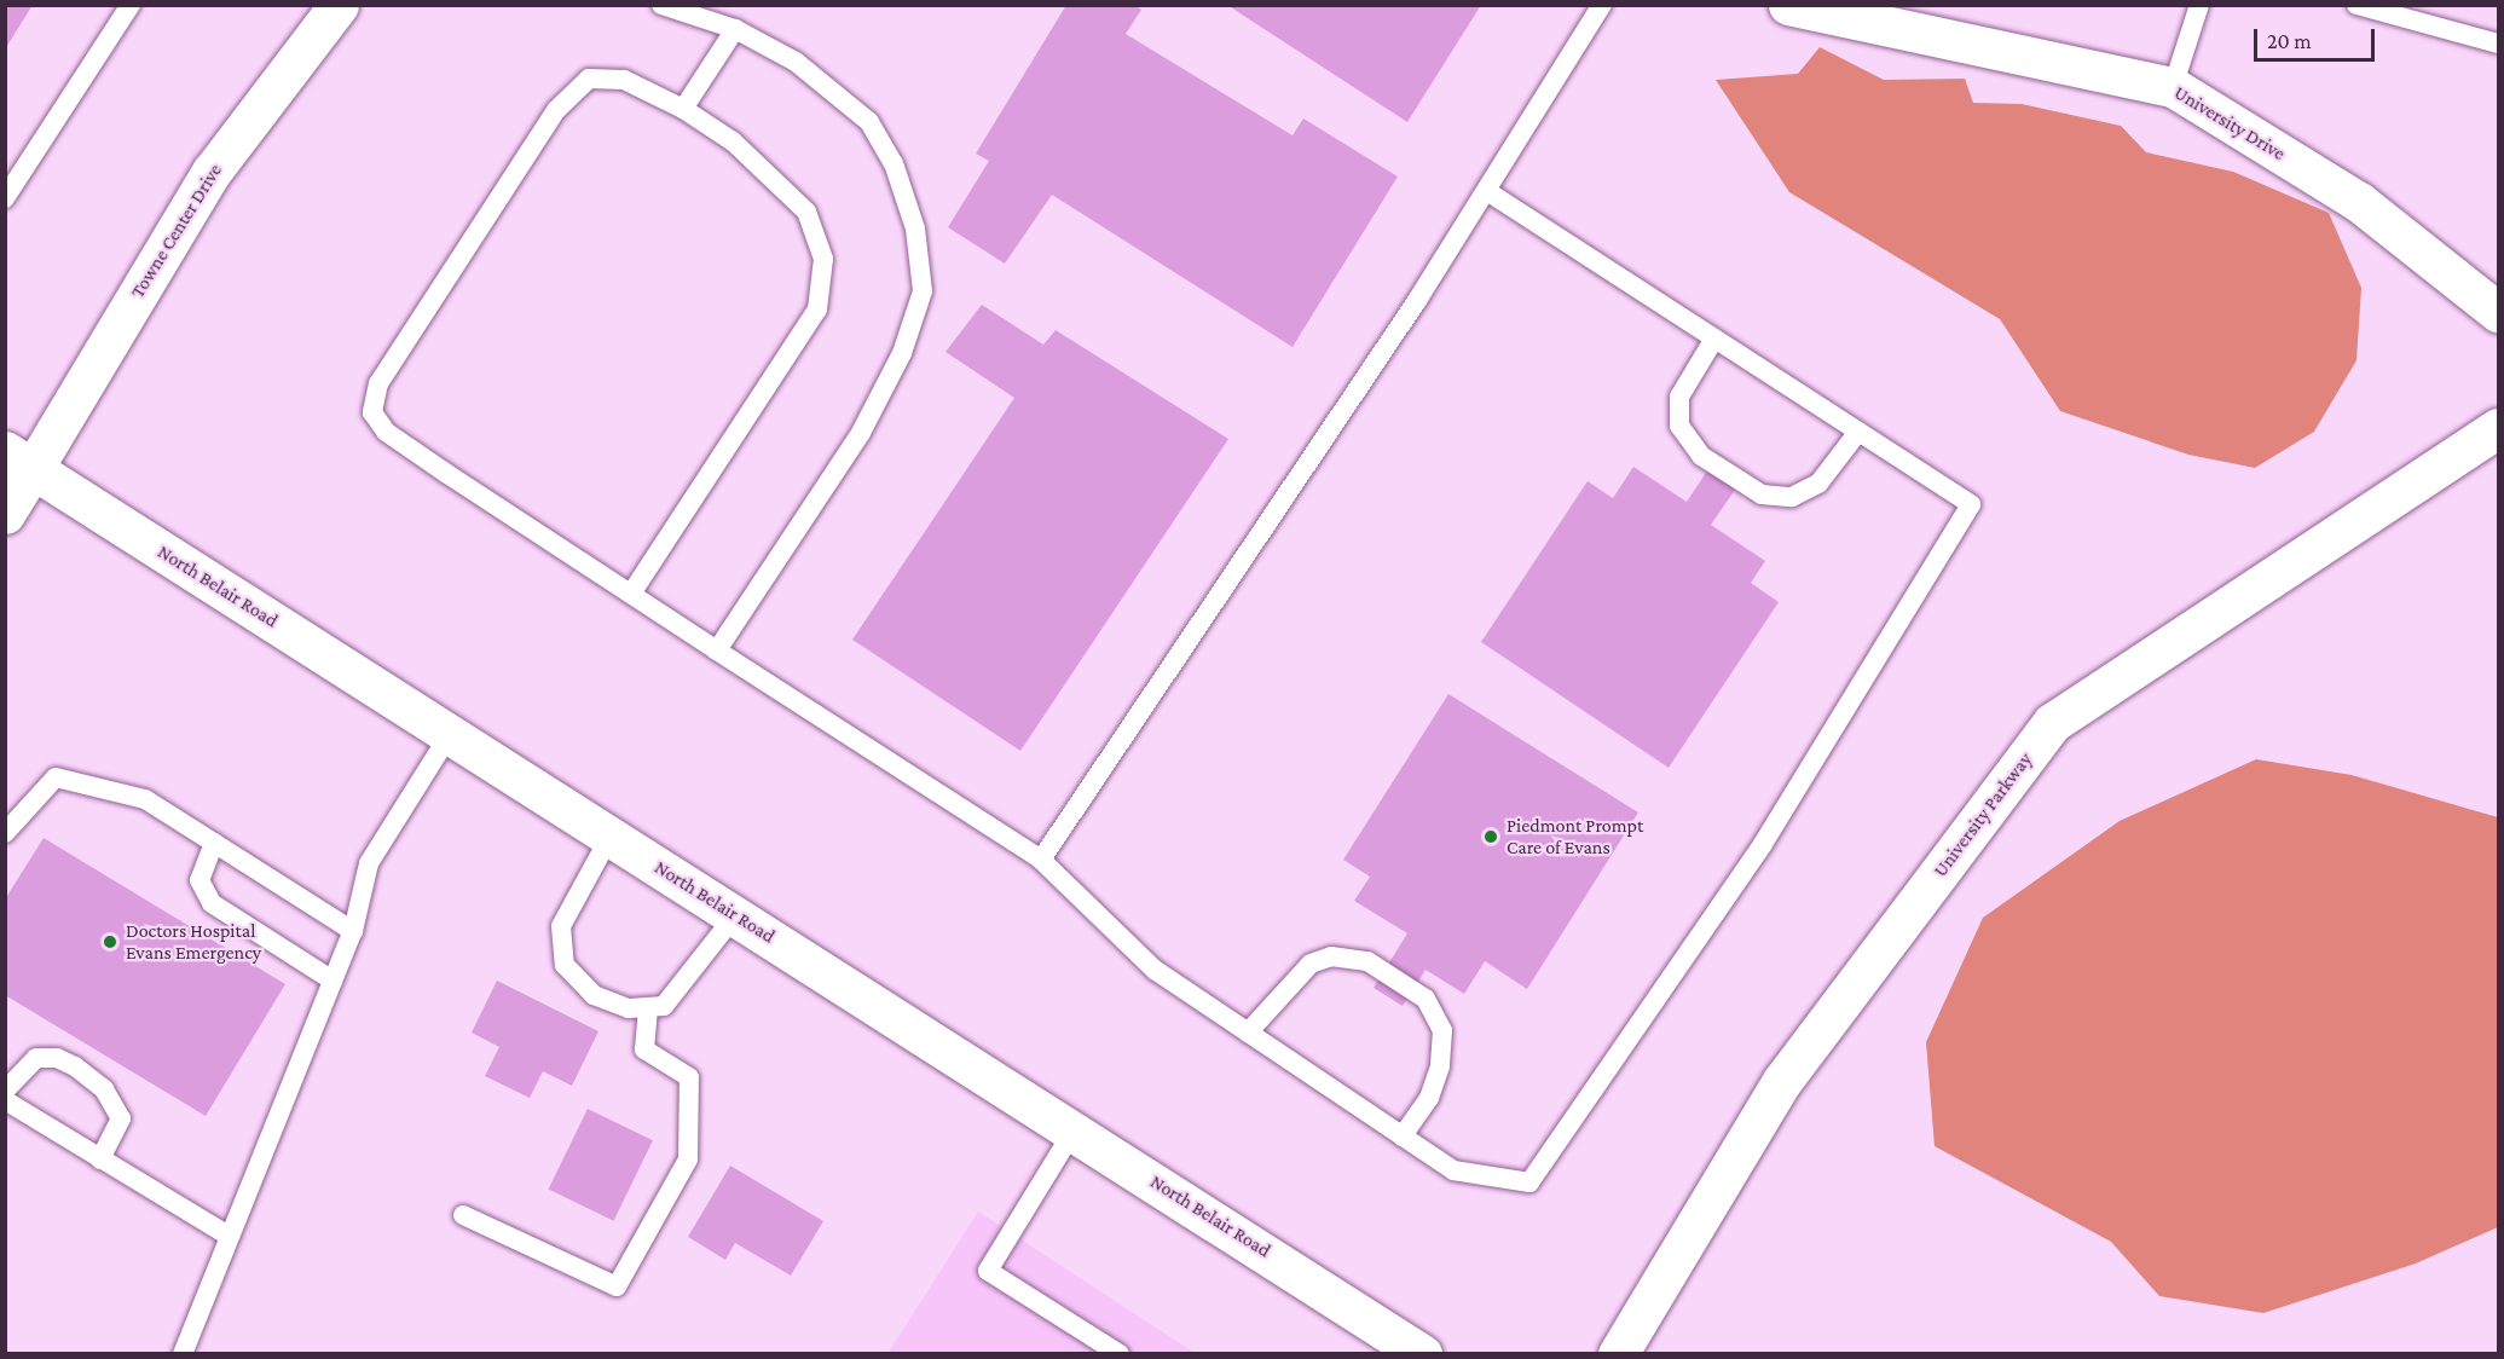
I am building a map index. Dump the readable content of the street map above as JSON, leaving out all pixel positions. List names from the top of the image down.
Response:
{
  "streets": {
    "main road": [
      "University Drive",
      "Towne Center Drive",
      "North Belair Road",
      "University Parkway"
    ]
  },
  "crossings": [
    ["Towne Center Drive", "North Belair Road"]
  ],
  "places": ["Piedmont Prompt Care of Evans", "Doctors Hospital Evans Emergency"],
  "scale_bar": "20 m"
}
